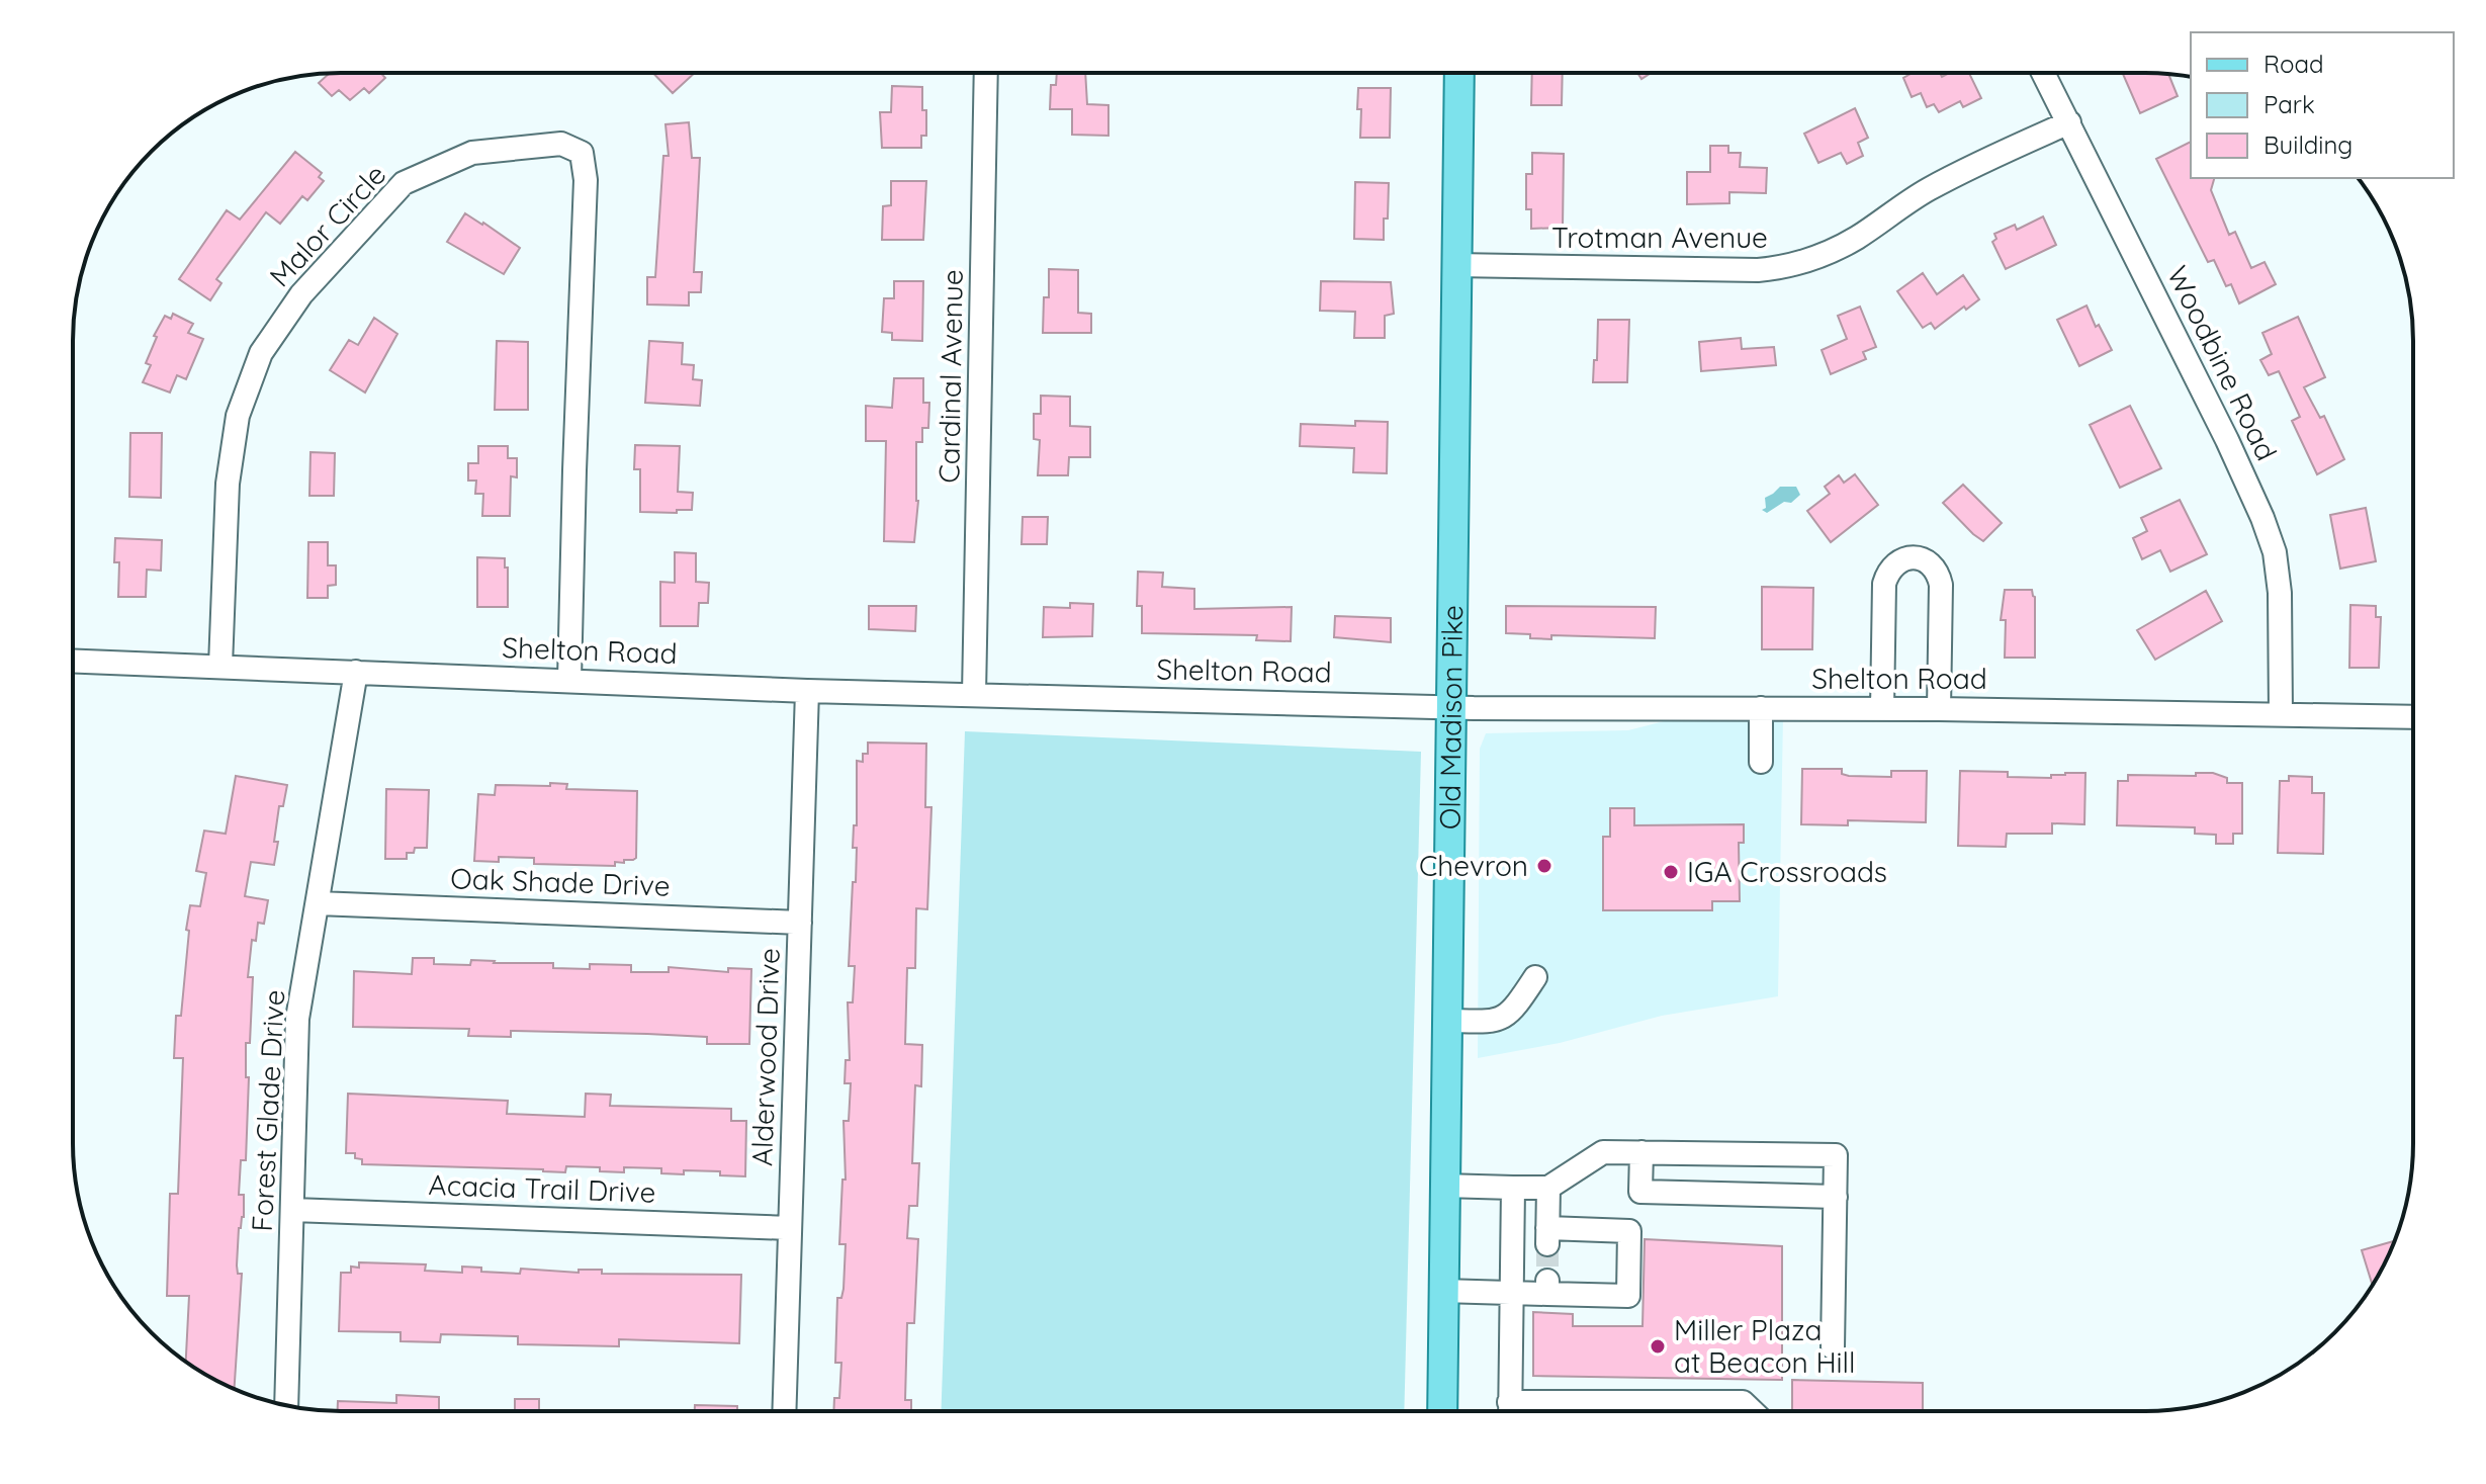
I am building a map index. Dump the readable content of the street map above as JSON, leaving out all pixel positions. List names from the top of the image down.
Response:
{
  "streets": {
    "main road": ["Old Madison Pike"],
    "street": [
      "Malor Circle",
      "Trotman Avenue",
      "Woodbine Road",
      "Cardinal Avenue",
      "Shelton Road",
      "Oak Shade Drive",
      "Alderwood Drive",
      "Forest Glade Drive",
      "Acacia Trail Drive"
    ]
  },
  "crossings": [
    ["Malor Circle", "Shelton Road"],
    ["Trotman Avenue", "Woodbine Road"],
    ["Trotman Avenue", "Old Madison Pike"],
    ["Woodbine Road", "Shelton Road"],
    ["Cardinal Avenue", "Shelton Road"],
    ["Shelton Road", "Old Madison Pike"],
    ["Shelton Road", "Alderwood Drive"],
    ["Shelton Road", "Forest Glade Drive"],
    ["Oak Shade Drive", "Alderwood Drive"],
    ["Oak Shade Drive", "Forest Glade Drive"],
    ["Alderwood Drive", "Acacia Trail Drive"],
    ["Forest Glade Drive", "Acacia Trail Drive"]
  ],
  "places": ["Chevron", "IGA Crossroads", "Miller Plaza at Beacon Hill"],
  "legend": ["Road", "Park", "Building"]
}
